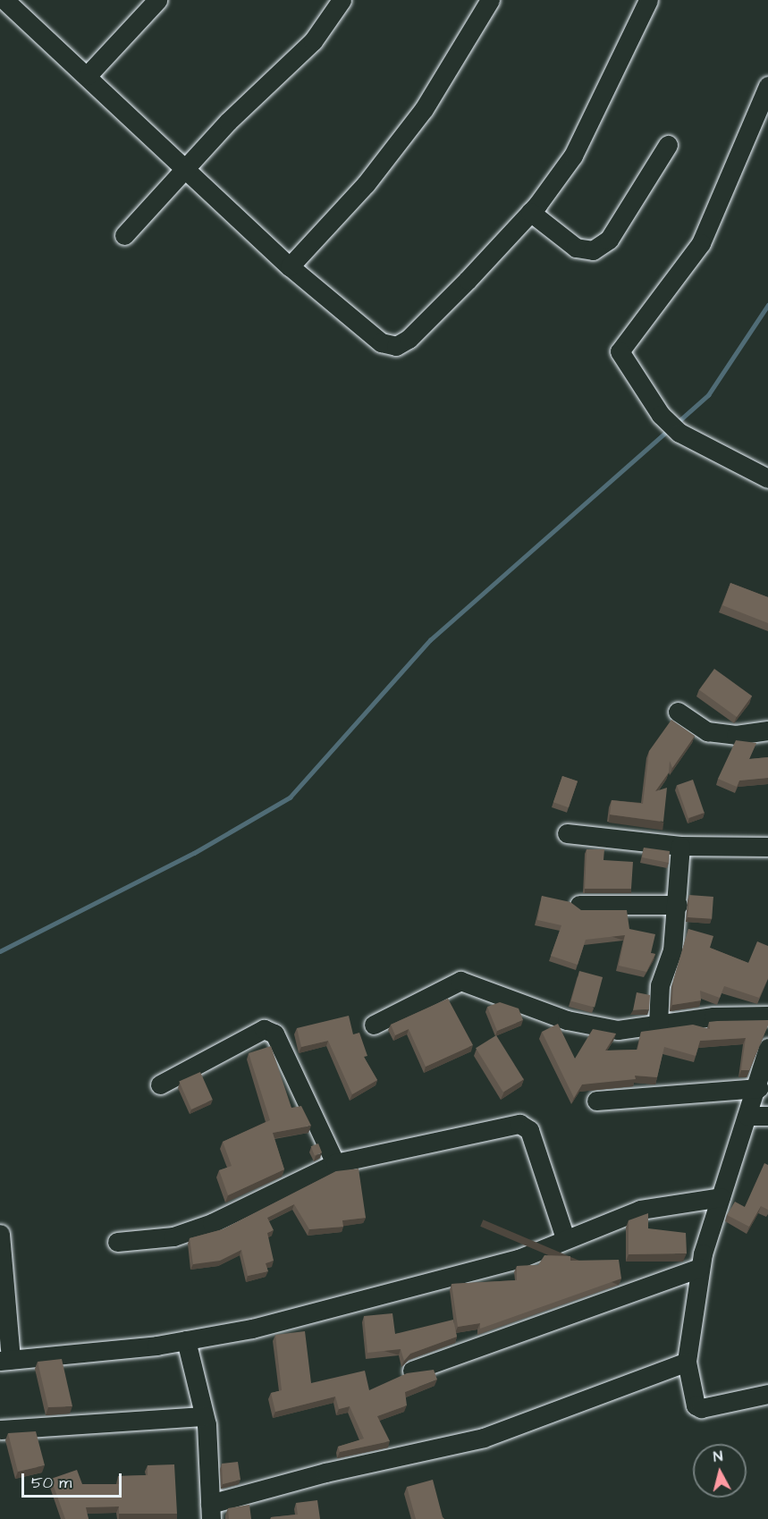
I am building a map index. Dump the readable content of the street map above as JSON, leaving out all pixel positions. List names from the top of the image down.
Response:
{
  "scale_bar": "50 m",
  "north": "top"
}
